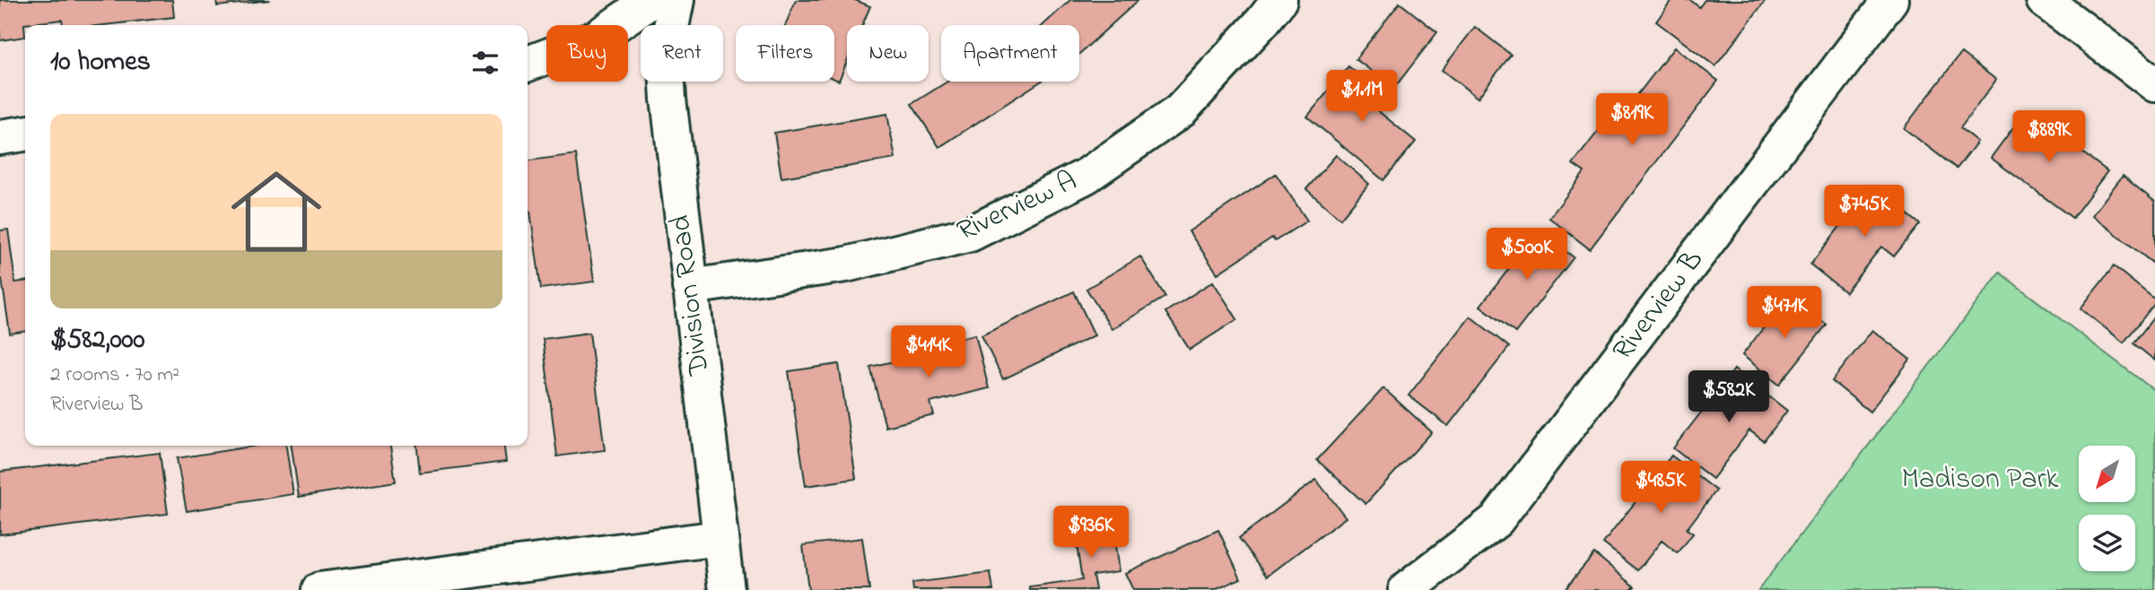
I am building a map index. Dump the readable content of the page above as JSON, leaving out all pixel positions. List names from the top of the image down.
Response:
{
  "streets": {
    "street": ["Riverview A", "Division Road", "Riverview B"]
  },
  "crossings": [
    ["Riverview A", "Division Road"]
  ],
  "parks": ["Madison Park"],
  "north": "bottom left",
  "page": {
    "chip": [
      "Buy",
      "Rent",
      "Filters",
      "New",
      "Apartment"
    ],
    "heading": "10 homes",
    "price": [
      "$1.1M",
      "$819K",
      "$889K",
      "$745K",
      "$500K",
      "$471K",
      "$414K",
      "$582K",
      "$485K",
      "$936K"
    ],
    "list": [
      {
        "name": "$582,000",
        "note": "2 rooms · 70 m² · Riverview B"
      }
    ]
  }
}
